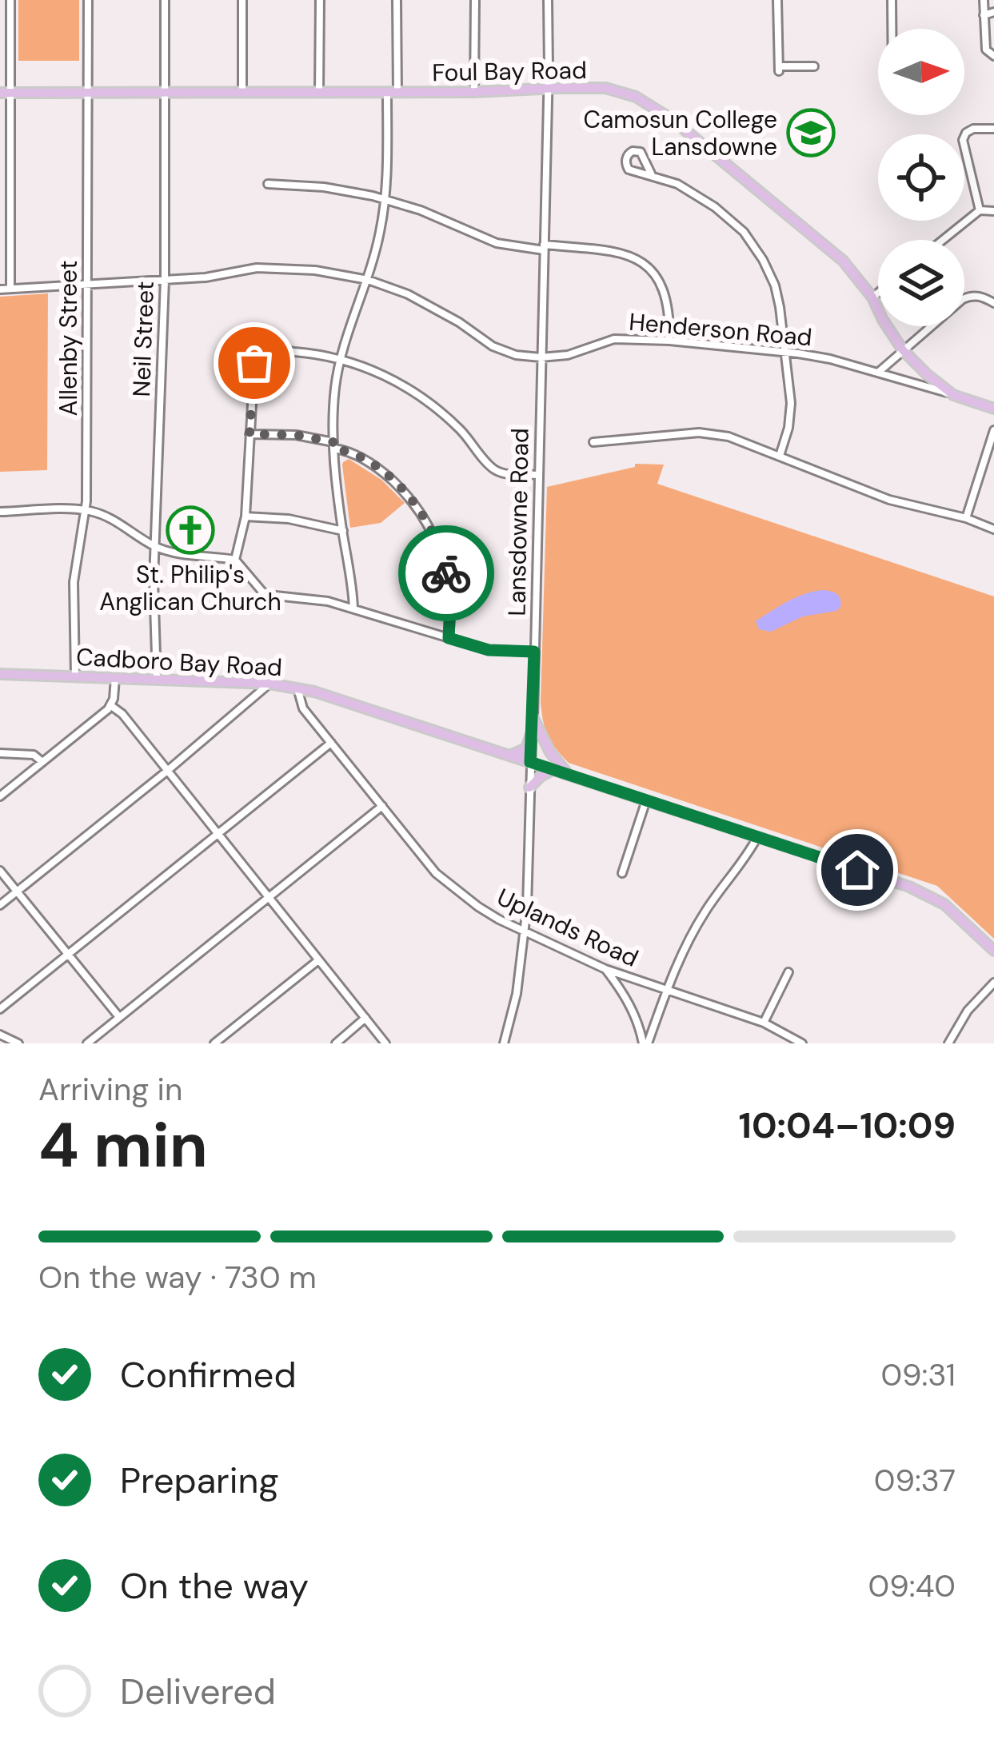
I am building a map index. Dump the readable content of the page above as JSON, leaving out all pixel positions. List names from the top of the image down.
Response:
{
  "streets": {
    "main road": ["Foul Bay Road", "Henderson Road", "Cadboro Bay Road"],
    "street": [
      "Allenby Street",
      "Neil Street",
      "Lansdowne Road",
      "Uplands Road"
    ]
  },
  "crossings": [
    ["Foul Bay Road", "Henderson Road"],
    ["Foul Bay Road", "Allenby Street"],
    ["Foul Bay Road", "Neil Street"],
    ["Foul Bay Road", "Lansdowne Road"],
    ["Henderson Road", "Allenby Street"],
    ["Henderson Road", "Neil Street"],
    ["Henderson Road", "Lansdowne Road"],
    ["Allenby Street", "Cadboro Bay Road"],
    ["Neil Street", "Cadboro Bay Road"],
    ["Lansdowne Road", "Cadboro Bay Road"],
    ["Lansdowne Road", "Uplands Road"],
    ["Cadboro Bay Road", "Uplands Road"]
  ],
  "places": {
    "school or university": ["Camosun College Lansdowne"],
    "church": ["St. Philip's Anglican Church"]
  },
  "north": "right",
  "page": {
    "heading": ["4 min", "Arriving in", "10:04–10:09"],
    "bar": "On the way · 730 m",
    "list": [
      ["Confirmed", "09:31"],
      ["Preparing", "09:37"],
      ["On the way", "09:40"],
      "Delivered"
    ]
  }
}
